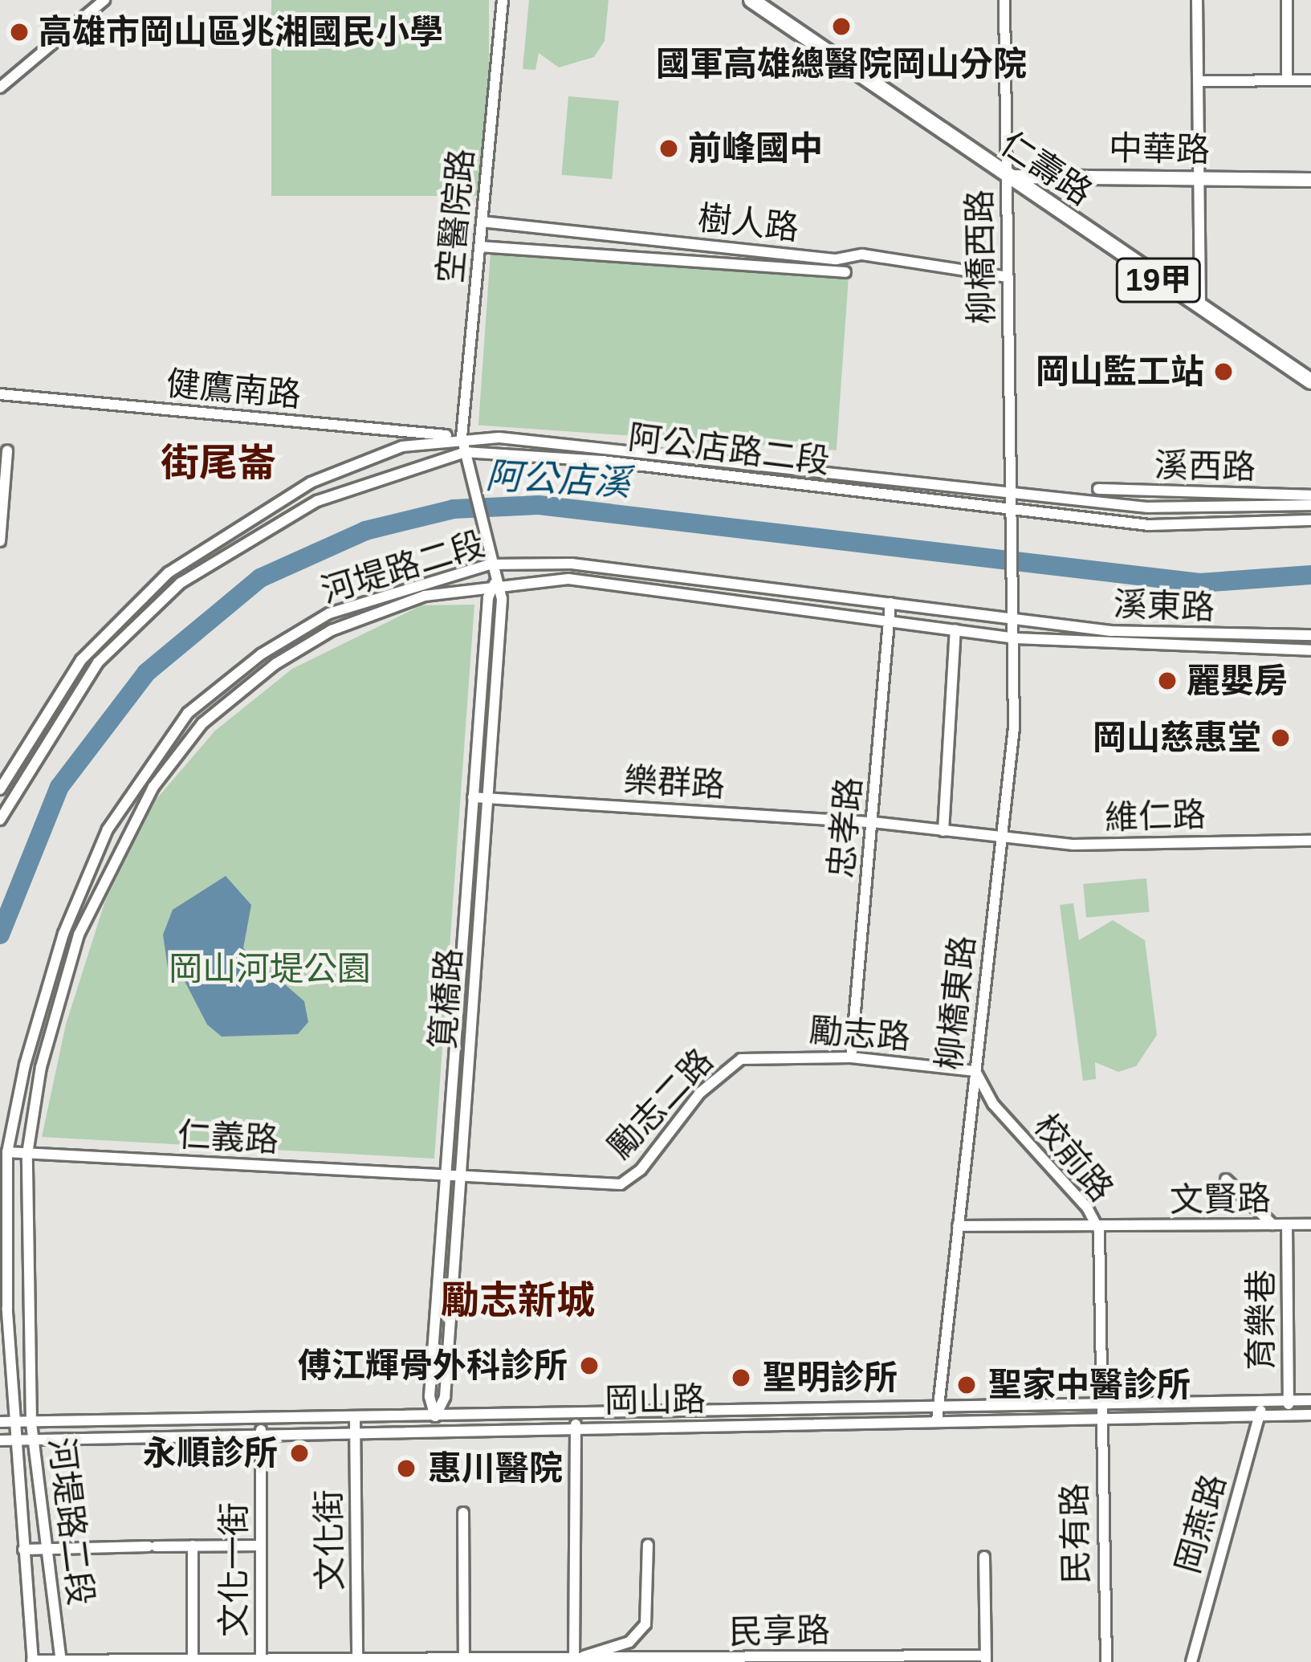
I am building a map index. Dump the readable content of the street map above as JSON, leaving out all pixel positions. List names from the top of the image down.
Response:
{
  "streets": {
    "main road": ["中華路", "仁壽路", "19甲"],
    "street": [
      "空醫院路",
      "樹人路",
      "柳橋西路",
      "健鷹南路",
      "阿公店路二段",
      "溪西路",
      "河堤路二段",
      "溪東路",
      "樂群路",
      "維仁路",
      "忠孝路",
      "筧橋路",
      "柳橋東路",
      "勵志路",
      "勵志二路",
      "仁義路",
      "校前路",
      "文賢路",
      "育樂巷",
      "岡山路",
      "岡燕路",
      "民有路",
      "文化街",
      "文化一街",
      "民享路"
    ]
  },
  "crossings": [
    ["中華路", "仁壽路"],
    ["中華路", "柳橋西路"],
    ["仁壽路", "柳橋西路"],
    ["空醫院路", "樹人路"],
    ["空醫院路", "健鷹南路"],
    ["空醫院路", "阿公店路二段"],
    ["空醫院路", "筧橋路"],
    ["樹人路", "柳橋西路"],
    ["柳橋西路", "阿公店路二段"],
    ["柳橋西路", "柳橋東路"],
    ["健鷹南路", "阿公店路二段"],
    ["阿公店路二段", "筧橋路"],
    ["河堤路二段", "溪東路"],
    ["河堤路二段", "忠孝路"],
    ["河堤路二段", "筧橋路"],
    ["河堤路二段", "柳橋東路"],
    ["河堤路二段", "仁義路"],
    ["河堤路二段", "岡山路"],
    ["河堤路二段", "民享路"],
    ["溪東路", "柳橋東路"],
    ["樂群路", "維仁路"],
    ["樂群路", "忠孝路"],
    ["樂群路", "筧橋路"],
    ["維仁路", "柳橋東路"],
    ["忠孝路", "勵志路"],
    ["筧橋路", "勵志二路"],
    ["筧橋路", "仁義路"],
    ["筧橋路", "岡山路"],
    ["柳橋東路", "勵志路"],
    ["柳橋東路", "校前路"],
    ["柳橋東路", "文賢路"],
    ["柳橋東路", "岡山路"],
    ["勵志路", "勵志二路"],
    ["勵志路", "校前路"],
    ["勵志二路", "仁義路"],
    ["校前路", "文賢路"],
    ["校前路", "岡山路"],
    ["校前路", "民有路"],
    ["文賢路", "育樂巷"],
    ["育樂巷", "岡山路"],
    ["岡山路", "岡燕路"],
    ["岡山路", "民有路"],
    ["岡山路", "文化街"],
    ["岡山路", "文化一街"],
    ["文化街", "民享路"],
    ["文化一街", "民享路"]
  ],
  "districts": ["街尾崙", "勵志新城"],
  "water": ["阿公店溪"],
  "parks": ["岡山河堤公園"],
  "places": [
    "國軍高雄總醫院岡山分院",
    "高雄市岡山區兆湘國民小學",
    "前峰國中",
    "岡山監工站",
    "麗嬰房",
    "岡山慈惠堂",
    "傅江輝骨外科診所",
    "聖明診所",
    "聖家中醫診所",
    "永順診所",
    "惠川醫院"
  ]
}
